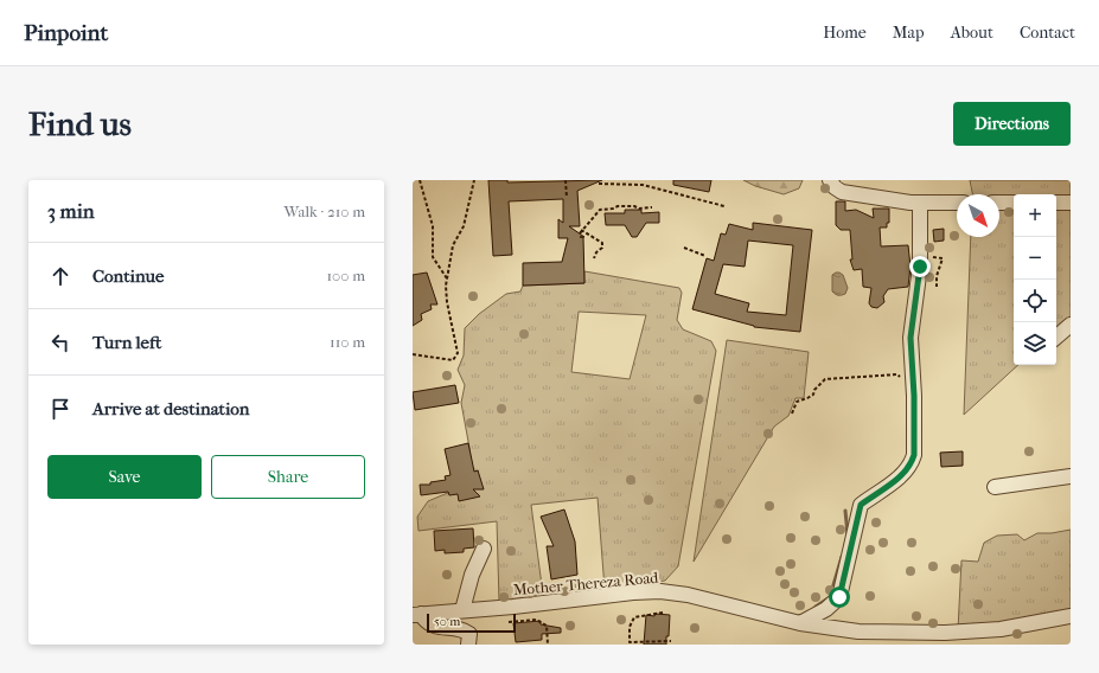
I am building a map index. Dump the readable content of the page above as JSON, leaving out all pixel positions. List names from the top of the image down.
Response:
{
  "streets": {
    "street": ["Mother Thereza Road"]
  },
  "scale_bar": "50 m",
  "north": "bottom right",
  "page": {
    "header": "Pinpoint",
    "nav": [
      "Home",
      "Map",
      "About",
      "Contact"
    ],
    "buttons": [
      "Directions",
      ["Save", "Share"]
    ],
    "title": "Find us",
    "heading": ["3 min", "Walk · 210 m"],
    "map_buttons": ["+", "−"],
    "list": [
      ["Continue", "100 m"],
      ["Turn left", "110 m"],
      "Arrive at destination"
    ],
    "scale": "50 m"
  }
}
